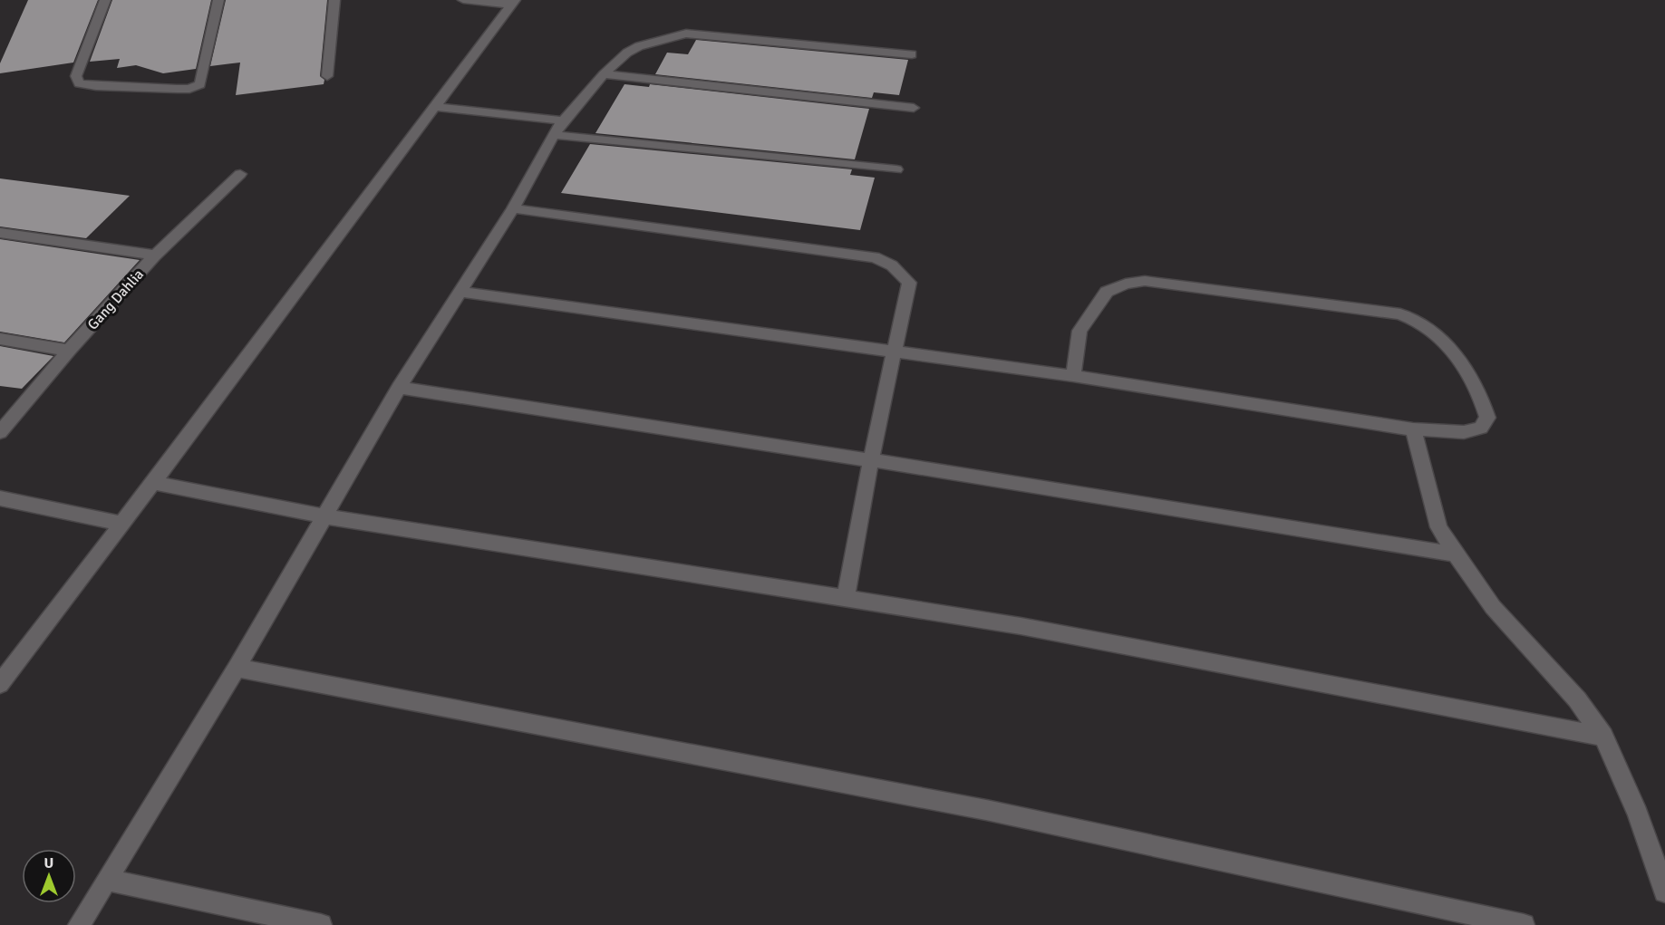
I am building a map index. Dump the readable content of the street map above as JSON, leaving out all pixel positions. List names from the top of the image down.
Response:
{
  "streets": {
    "street": ["Gang Dahlia"]
  },
  "north": "top"
}
